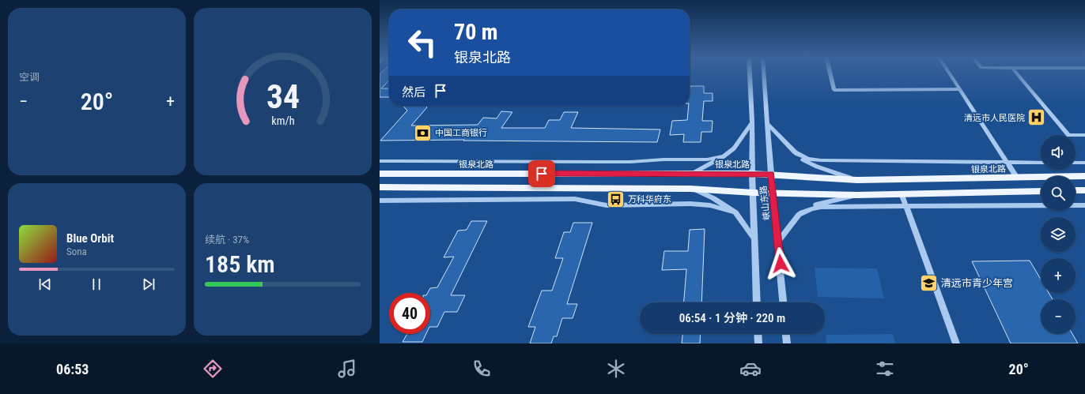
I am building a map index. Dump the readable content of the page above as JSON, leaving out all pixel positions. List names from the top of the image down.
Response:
{
  "streets": {
    "main road": ["银泉北路"],
    "street": ["峡山东路"]
  },
  "crossings": [
    ["银泉北路", "峡山东路"]
  ],
  "places": {
    "hospital": ["清远市人民医院"],
    "bank": ["中国工商银行"],
    "bus stop": ["万科华府东"],
    "school or university": ["清远市青少年宫"]
  },
  "page": {
    "tile": [
      "空调",
      ["续航 · 37%", "185 km"]
    ],
    "turn": ["70 m", "银泉北路"],
    "then": "然后",
    "heat": ["−", "20°", "+"],
    "map_buttons": ["+", "−"],
    "song": ["Blue Orbit", "Sona"],
    "limit": "40",
    "trip": "06:54 · 1 分钟 · 220 m",
    "tabs": ["06:53", "20°"],
    "gauge": ["34", "km/h"]
  }
}
